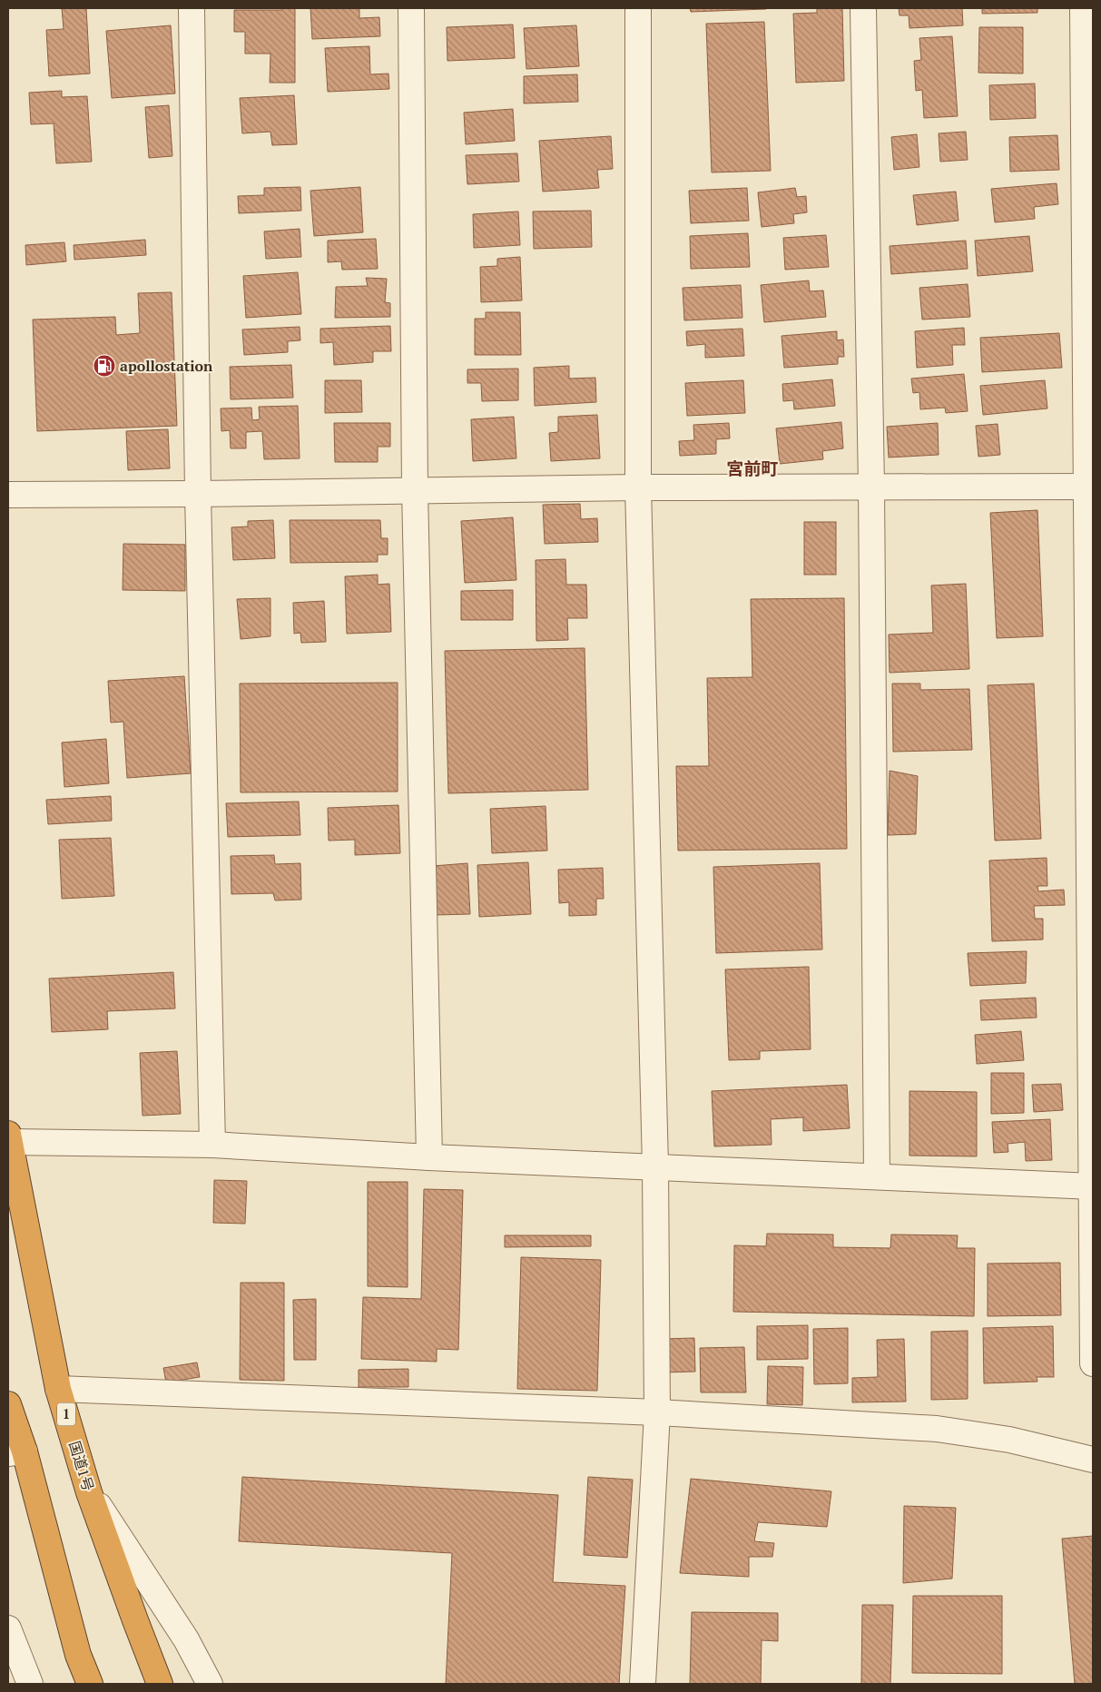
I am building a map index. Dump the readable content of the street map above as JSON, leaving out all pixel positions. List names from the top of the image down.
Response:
{
  "streets": {
    "highway": ["1", "国道1号"]
  },
  "districts": ["宮前町"],
  "places": {
    "fuel station": ["apollostation"]
  }
}
